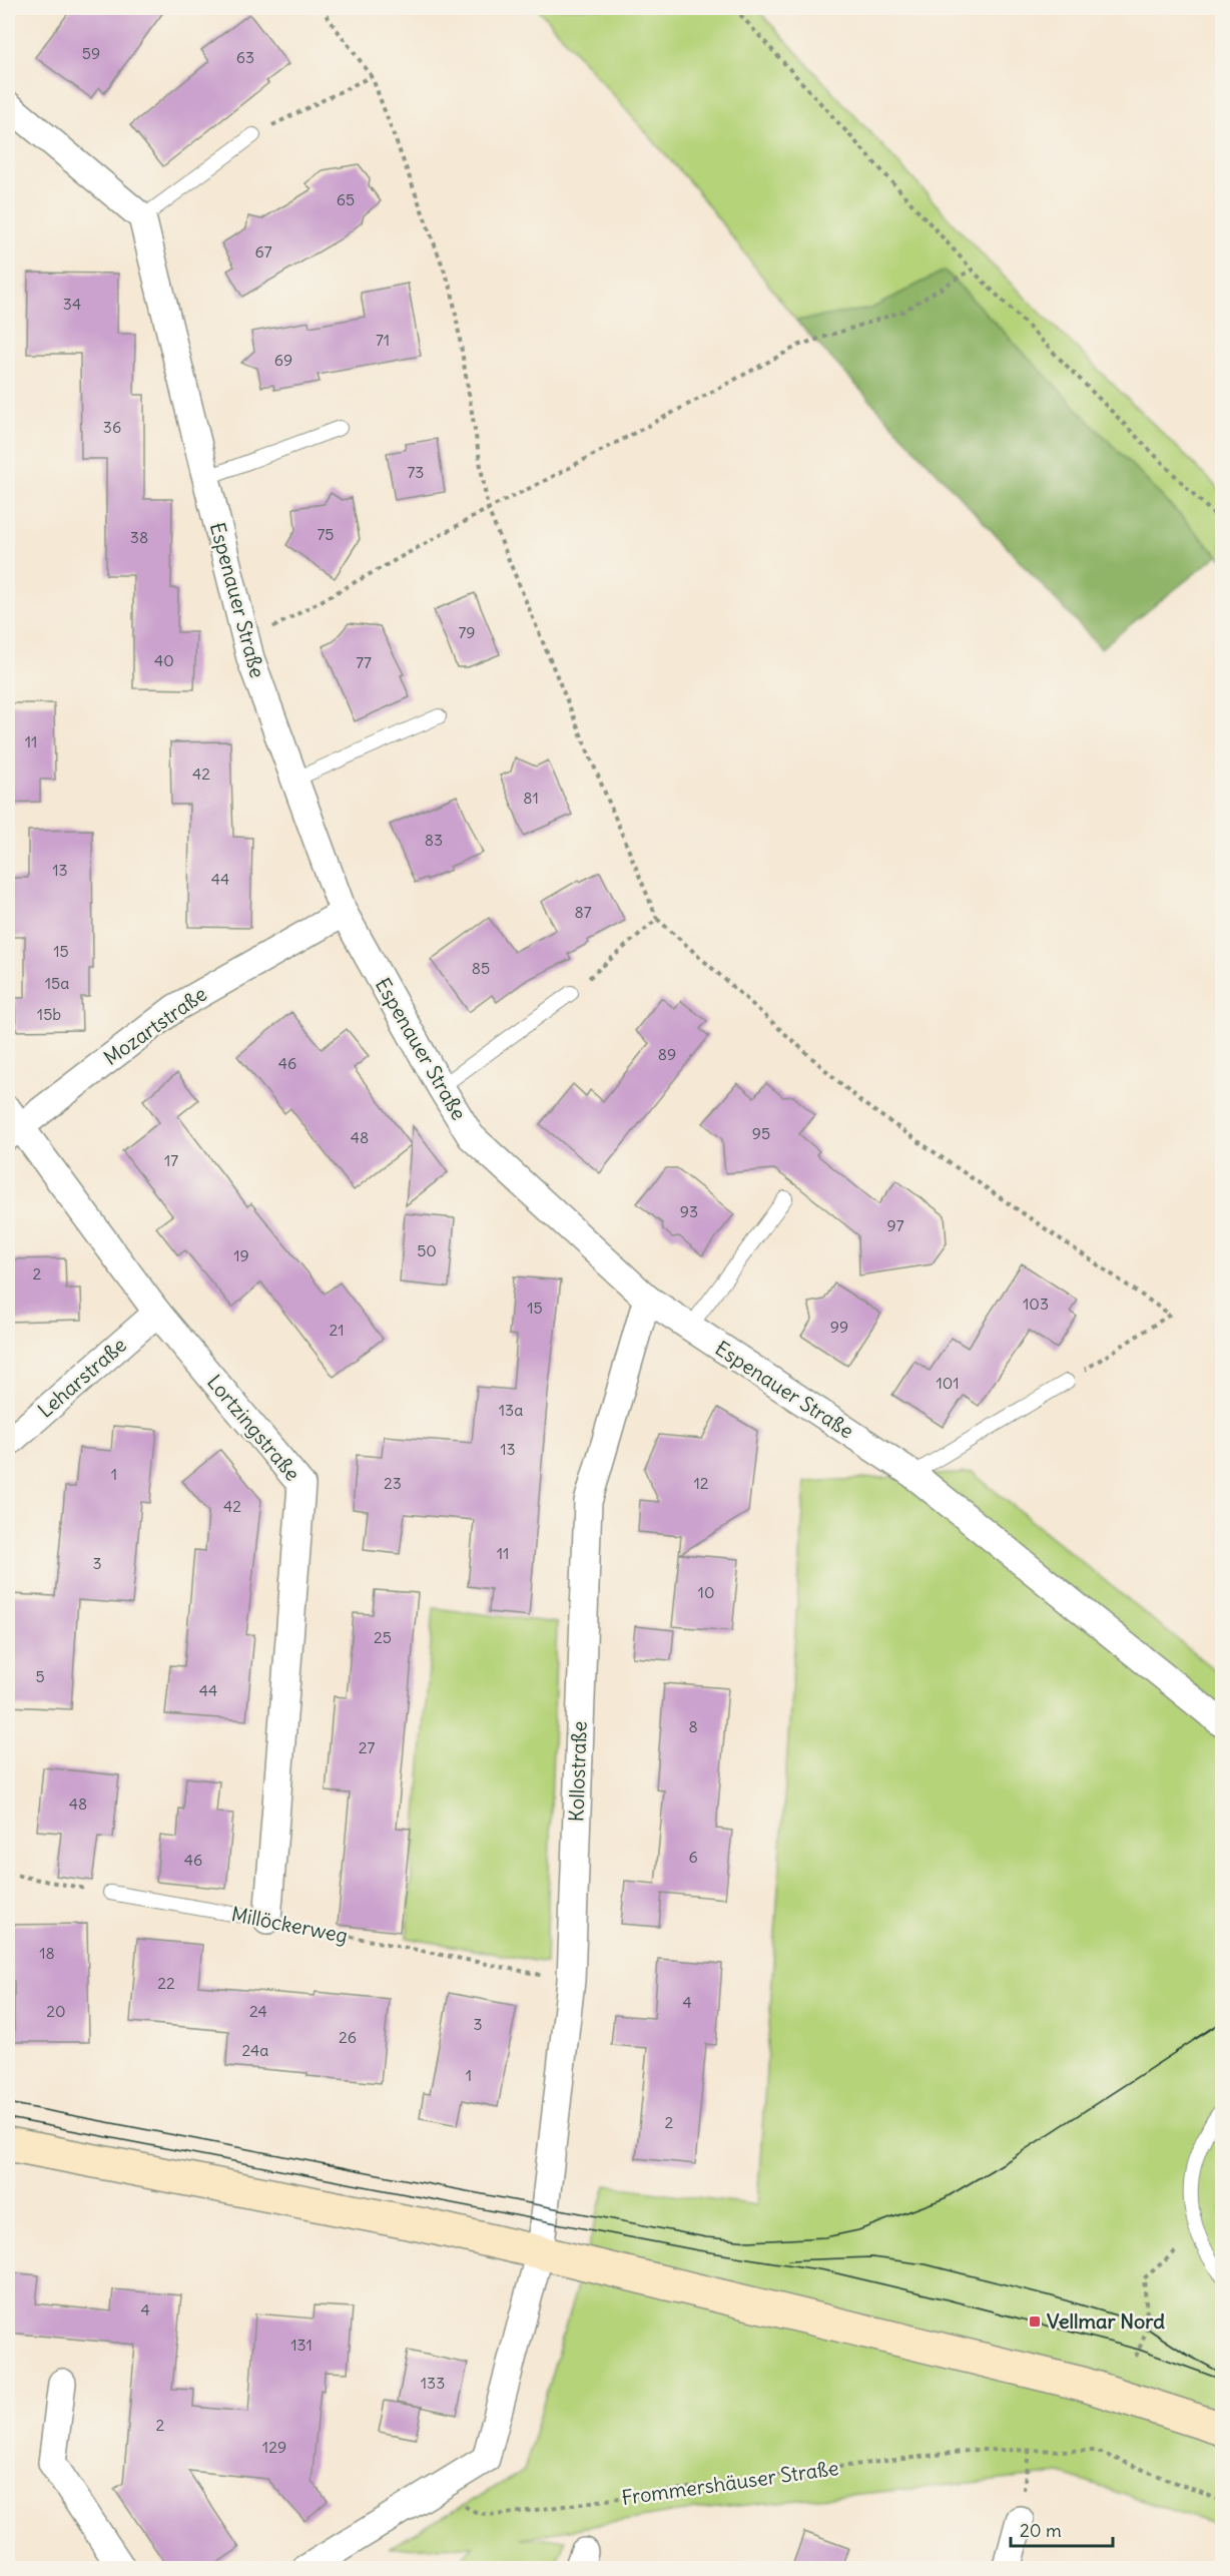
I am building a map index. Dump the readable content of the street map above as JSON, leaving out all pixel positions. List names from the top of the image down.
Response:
{
  "streets": {
    "street": [
      "Espenauer Straße",
      "Mozartstraße",
      "Leharstraße",
      "Lortzingstraße",
      "Kollostraße"
    ],
    "lane": ["Millöckerweg"],
    "path": ["Frommershäuser Straße"]
  },
  "crossings": [
    ["Espenauer Straße", "Mozartstraße"],
    ["Espenauer Straße", "Kollostraße"],
    ["Mozartstraße", "Lortzingstraße"],
    ["Leharstraße", "Lortzingstraße"],
    ["Lortzingstraße", "Millöckerweg"],
    ["Kollostraße", "Millöckerweg"]
  ],
  "places": {
    "transit": ["Vellmar Nord"]
  },
  "house_numbers": [
    "59",
    "63",
    "65",
    "67",
    "34",
    "71",
    "69",
    "36",
    "73",
    "75",
    "38",
    "79",
    "40",
    "77",
    "11",
    "42",
    "81",
    "83",
    "13",
    "44",
    "87",
    "15",
    "85",
    "15a",
    "15b",
    "89",
    "46",
    "95",
    "48",
    "17",
    "93",
    "97",
    "50",
    "19",
    "2",
    "103",
    "15",
    "99",
    "21",
    "101",
    "13a",
    "13",
    "1",
    "23",
    "12",
    "42",
    "11",
    "3",
    "10",
    "25",
    "5",
    "44",
    "8",
    "27",
    "48",
    "6",
    "46",
    "18",
    "22",
    "4",
    "20",
    "24",
    "3",
    "26",
    "24a",
    "1",
    "2",
    "4",
    "131",
    "133",
    "2",
    "129"
  ],
  "scale_bar": "20 m"
}
